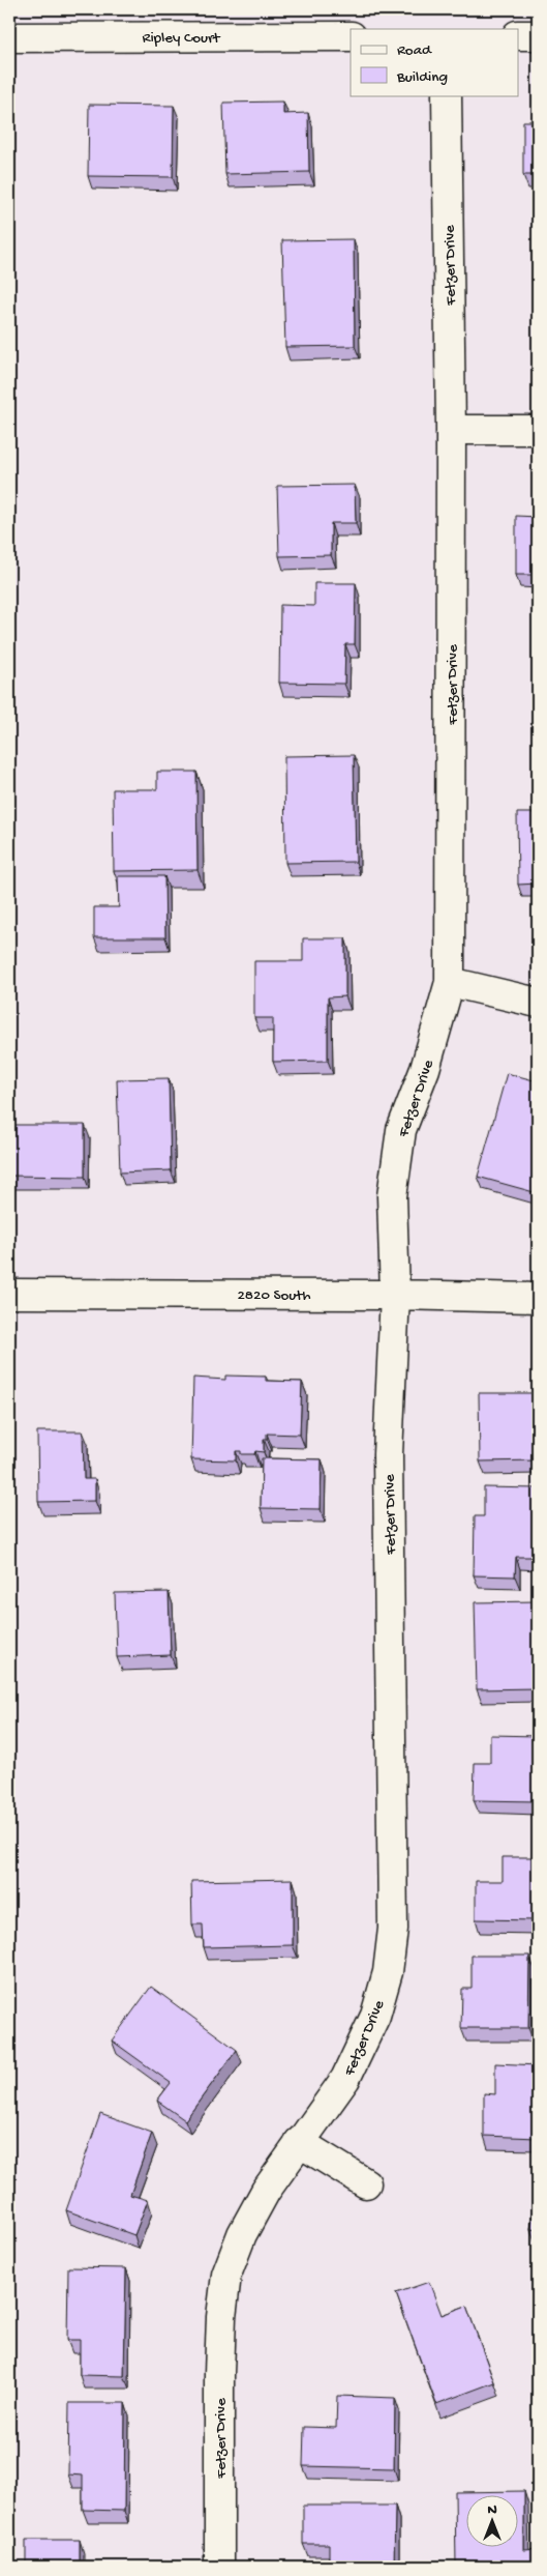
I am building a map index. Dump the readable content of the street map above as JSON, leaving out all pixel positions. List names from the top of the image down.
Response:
{
  "streets": {
    "street": ["Ripley Court", "Fetzer Drive", "2820 South"]
  },
  "crossings": [
    ["Fetzer Drive", "2820 South"]
  ],
  "legend": ["Road", "Building"],
  "north": "top"
}
